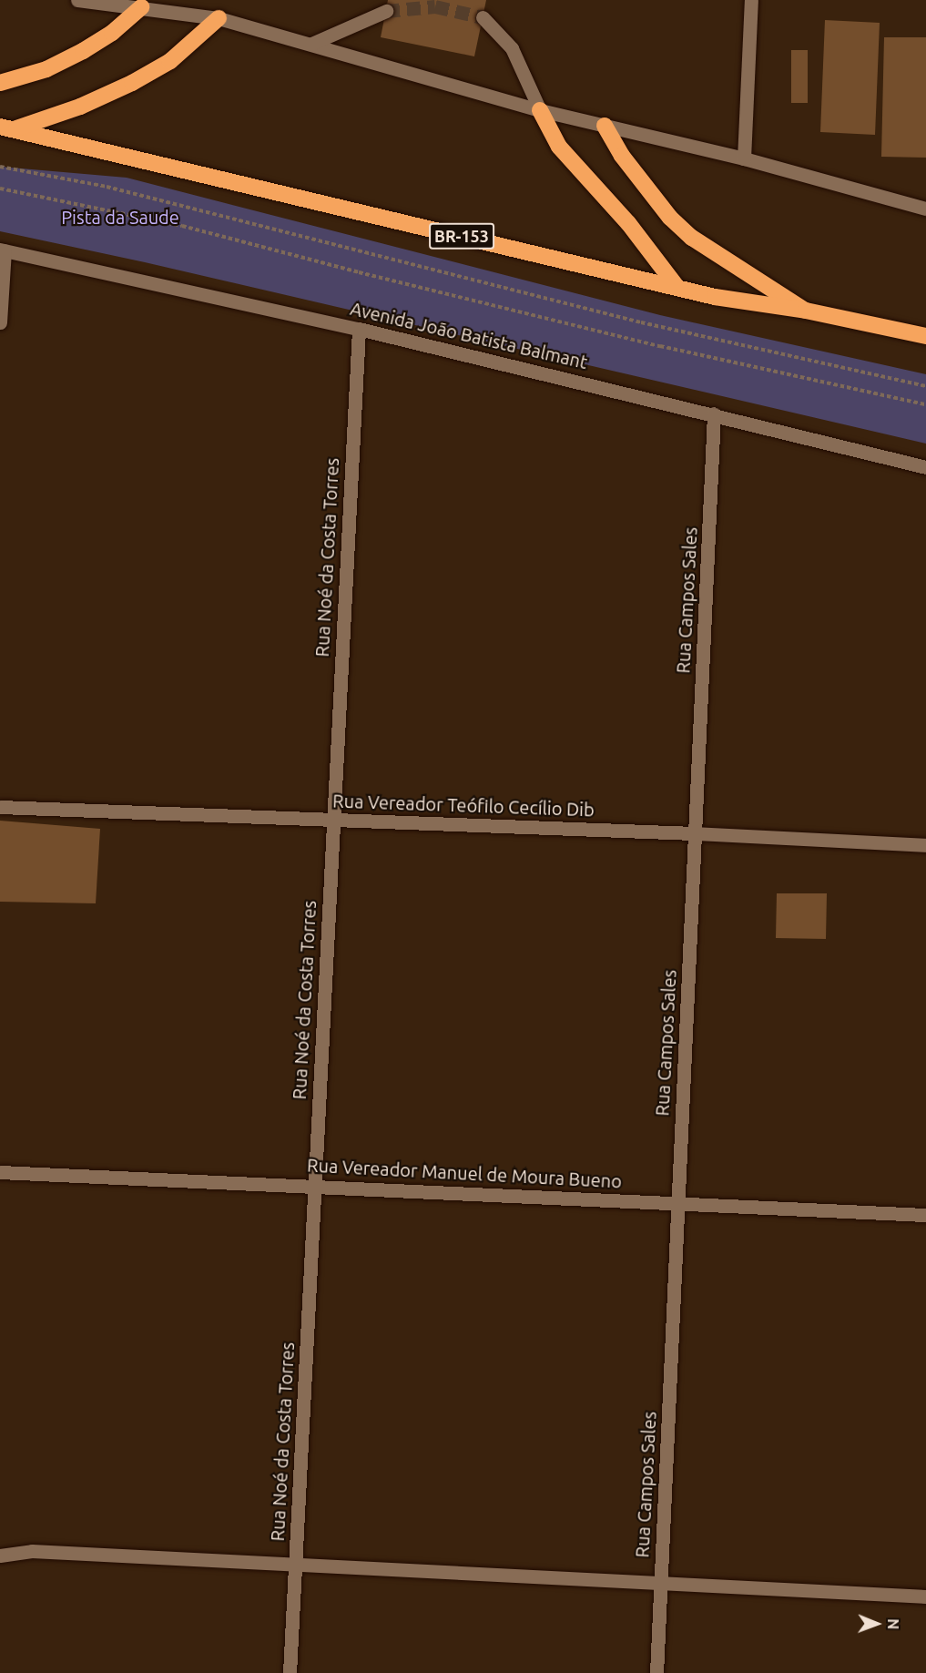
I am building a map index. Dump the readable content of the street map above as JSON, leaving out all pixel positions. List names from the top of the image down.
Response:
{
  "streets": {
    "highway": ["BR-153"],
    "street": [
      "Avenida João Batista Balmant",
      "Rua Noé da Costa Torres",
      "Rua Campos Sales",
      "Rua Vereador Teófilo Cecílio Dib",
      "Rua Vereador Manuel de Moura Bueno"
    ]
  },
  "crossings": [
    ["Avenida João Batista Balmant", "Rua Noé da Costa Torres"],
    ["Avenida João Batista Balmant", "Rua Campos Sales"],
    ["Rua Noé da Costa Torres", "Rua Vereador Teófilo Cecílio Dib"],
    ["Rua Noé da Costa Torres", "Rua Vereador Manuel de Moura Bueno"],
    ["Rua Campos Sales", "Rua Vereador Teófilo Cecílio Dib"],
    ["Rua Campos Sales", "Rua Vereador Manuel de Moura Bueno"]
  ],
  "parks": ["Pista da Saude"],
  "north": "right"
}
